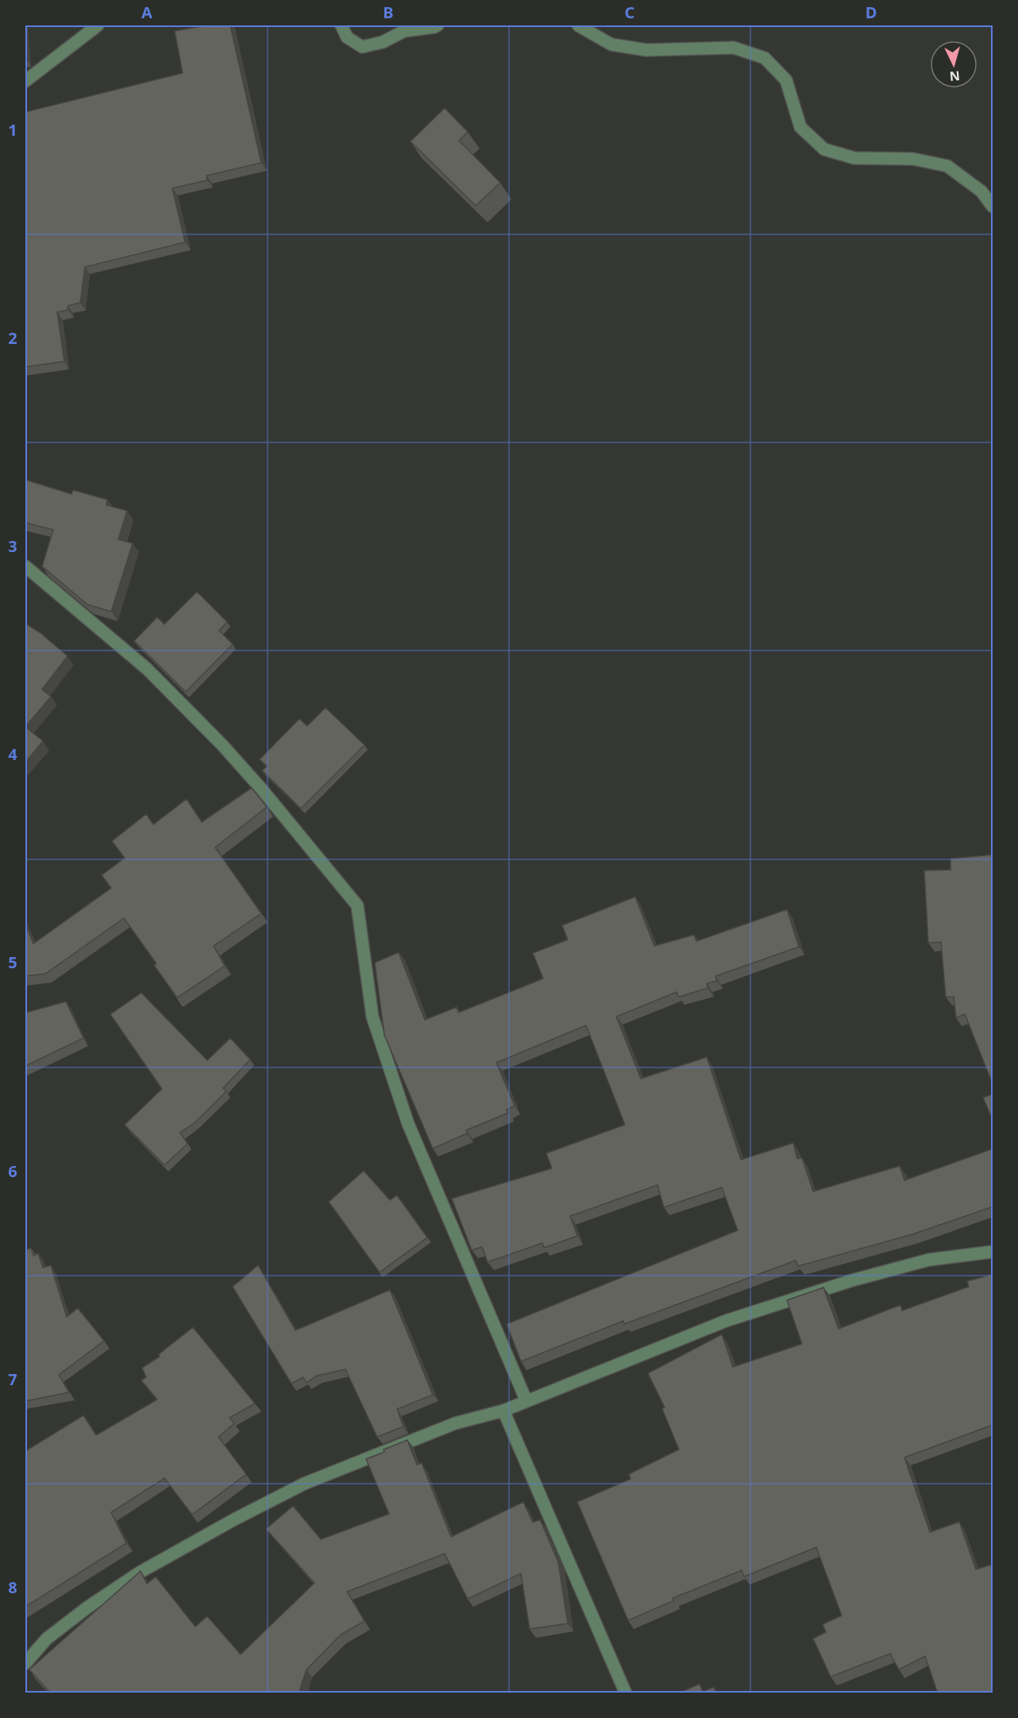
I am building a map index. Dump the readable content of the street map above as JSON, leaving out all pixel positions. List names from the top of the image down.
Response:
{
  "north": "bottom",
  "grid": {
    "columns": [
      "A",
      "B",
      "C",
      "D"
    ],
    "rows": [
      "1",
      "2",
      "3",
      "4",
      "5",
      "6",
      "7",
      "8"
    ]
  }
}
